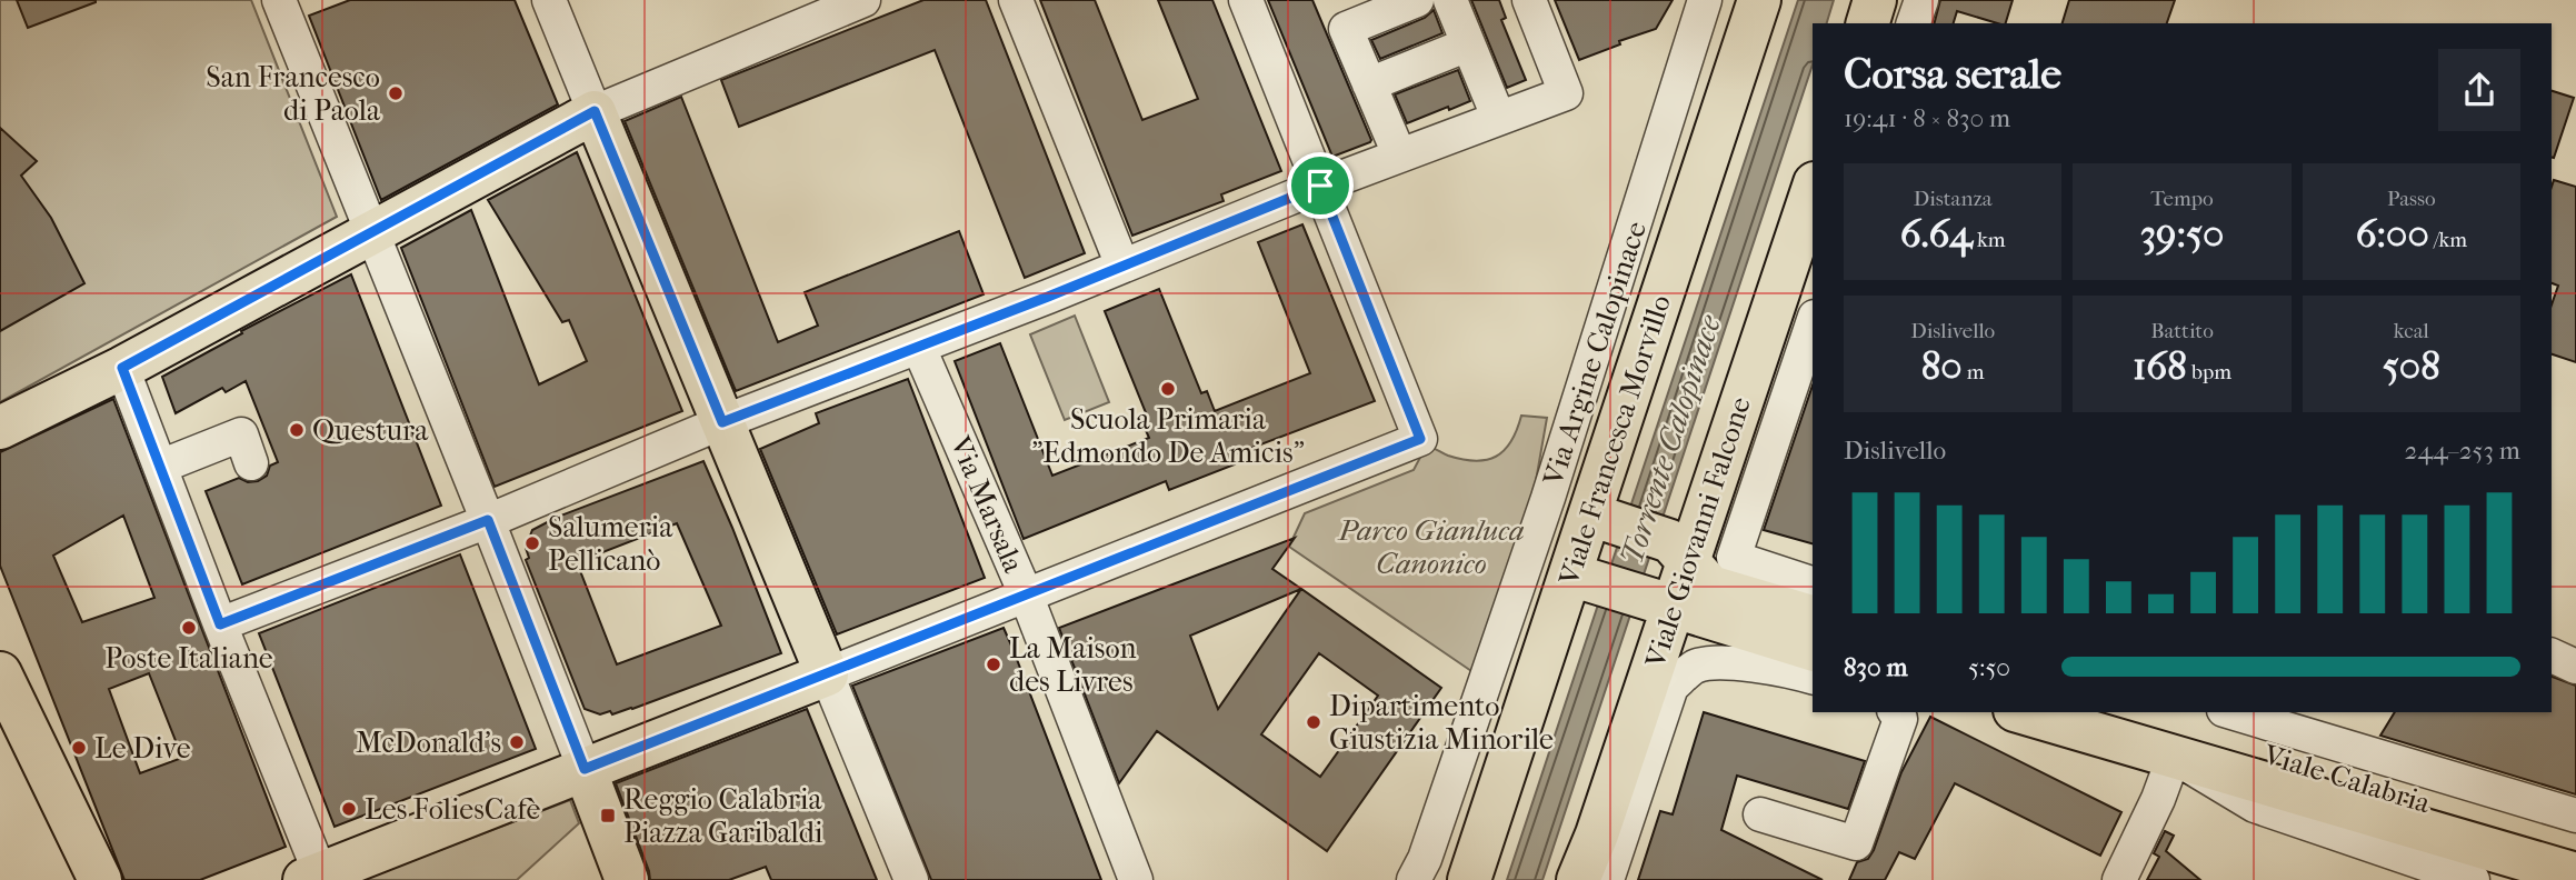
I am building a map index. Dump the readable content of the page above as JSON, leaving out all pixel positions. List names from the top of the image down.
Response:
{
  "streets": {
    "main road": ["Viale Francesca Morvillo", "Viale Giovanni Falcone", "Viale Calabria"],
    "street": ["Via Argine Calopinace", "Via Marsala"]
  },
  "water": ["Torrente Calopinace"],
  "parks": ["Parco Gianluca Canonico"],
  "places": {
    "other": [
      "San Francesco di Paola",
      "Scuola Primaria \"Edmondo De Amicis\"",
      "Questura",
      "Salumeria Pellicanò",
      "Poste Italiane",
      "La Maison des Livres",
      "Dipartimento Giustizia Minorile",
      "McDonald's",
      "Le Dive",
      "Les FoliesCafè"
    ],
    "transit": ["Reggio Calabria Piazza Garibaldi"]
  },
  "page": {
    "heading": ["Corsa serale", "19:41 · 8 × 830 m"],
    "stats": [
      ["Distanza", "6.64 km"],
      ["Tempo", "39:50"],
      ["Passo", "6:00 /km"],
      ["Dislivello", "80 m"],
      ["Battito", "168 bpm"],
      ["kcal", "508"]
    ],
    "chart": ["Dislivello", "244–253 m"],
    "list": [
      {
        "name": "830 m",
        "note": "5:50"
      }
    ]
  }
}
